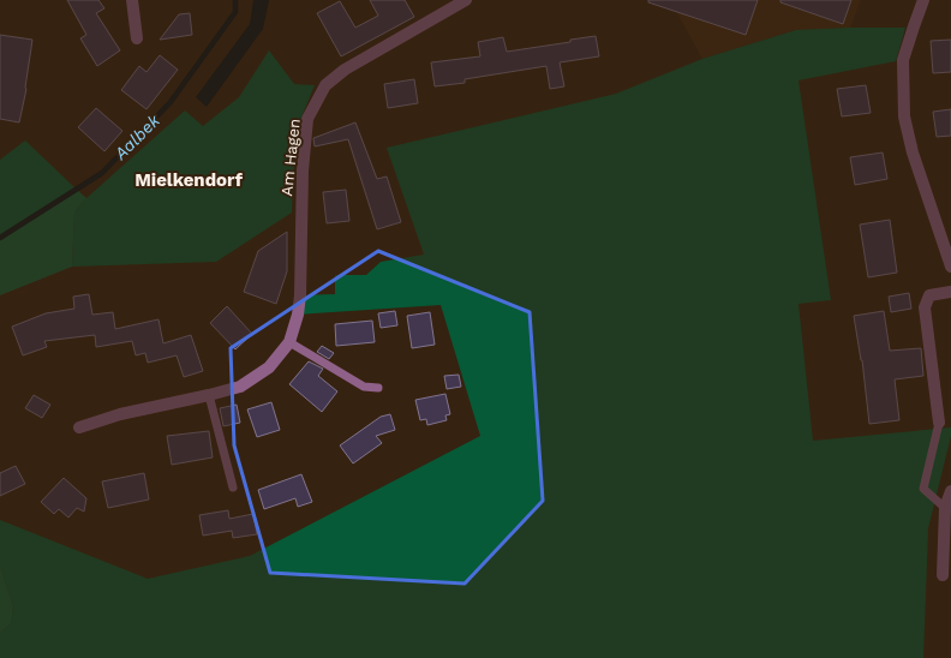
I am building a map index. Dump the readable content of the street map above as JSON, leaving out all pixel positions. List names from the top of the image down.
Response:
{
  "streets": {
    "street": ["Am Hagen"]
  },
  "districts": ["Mielkendorf"],
  "water": ["Aalbek"]
}
